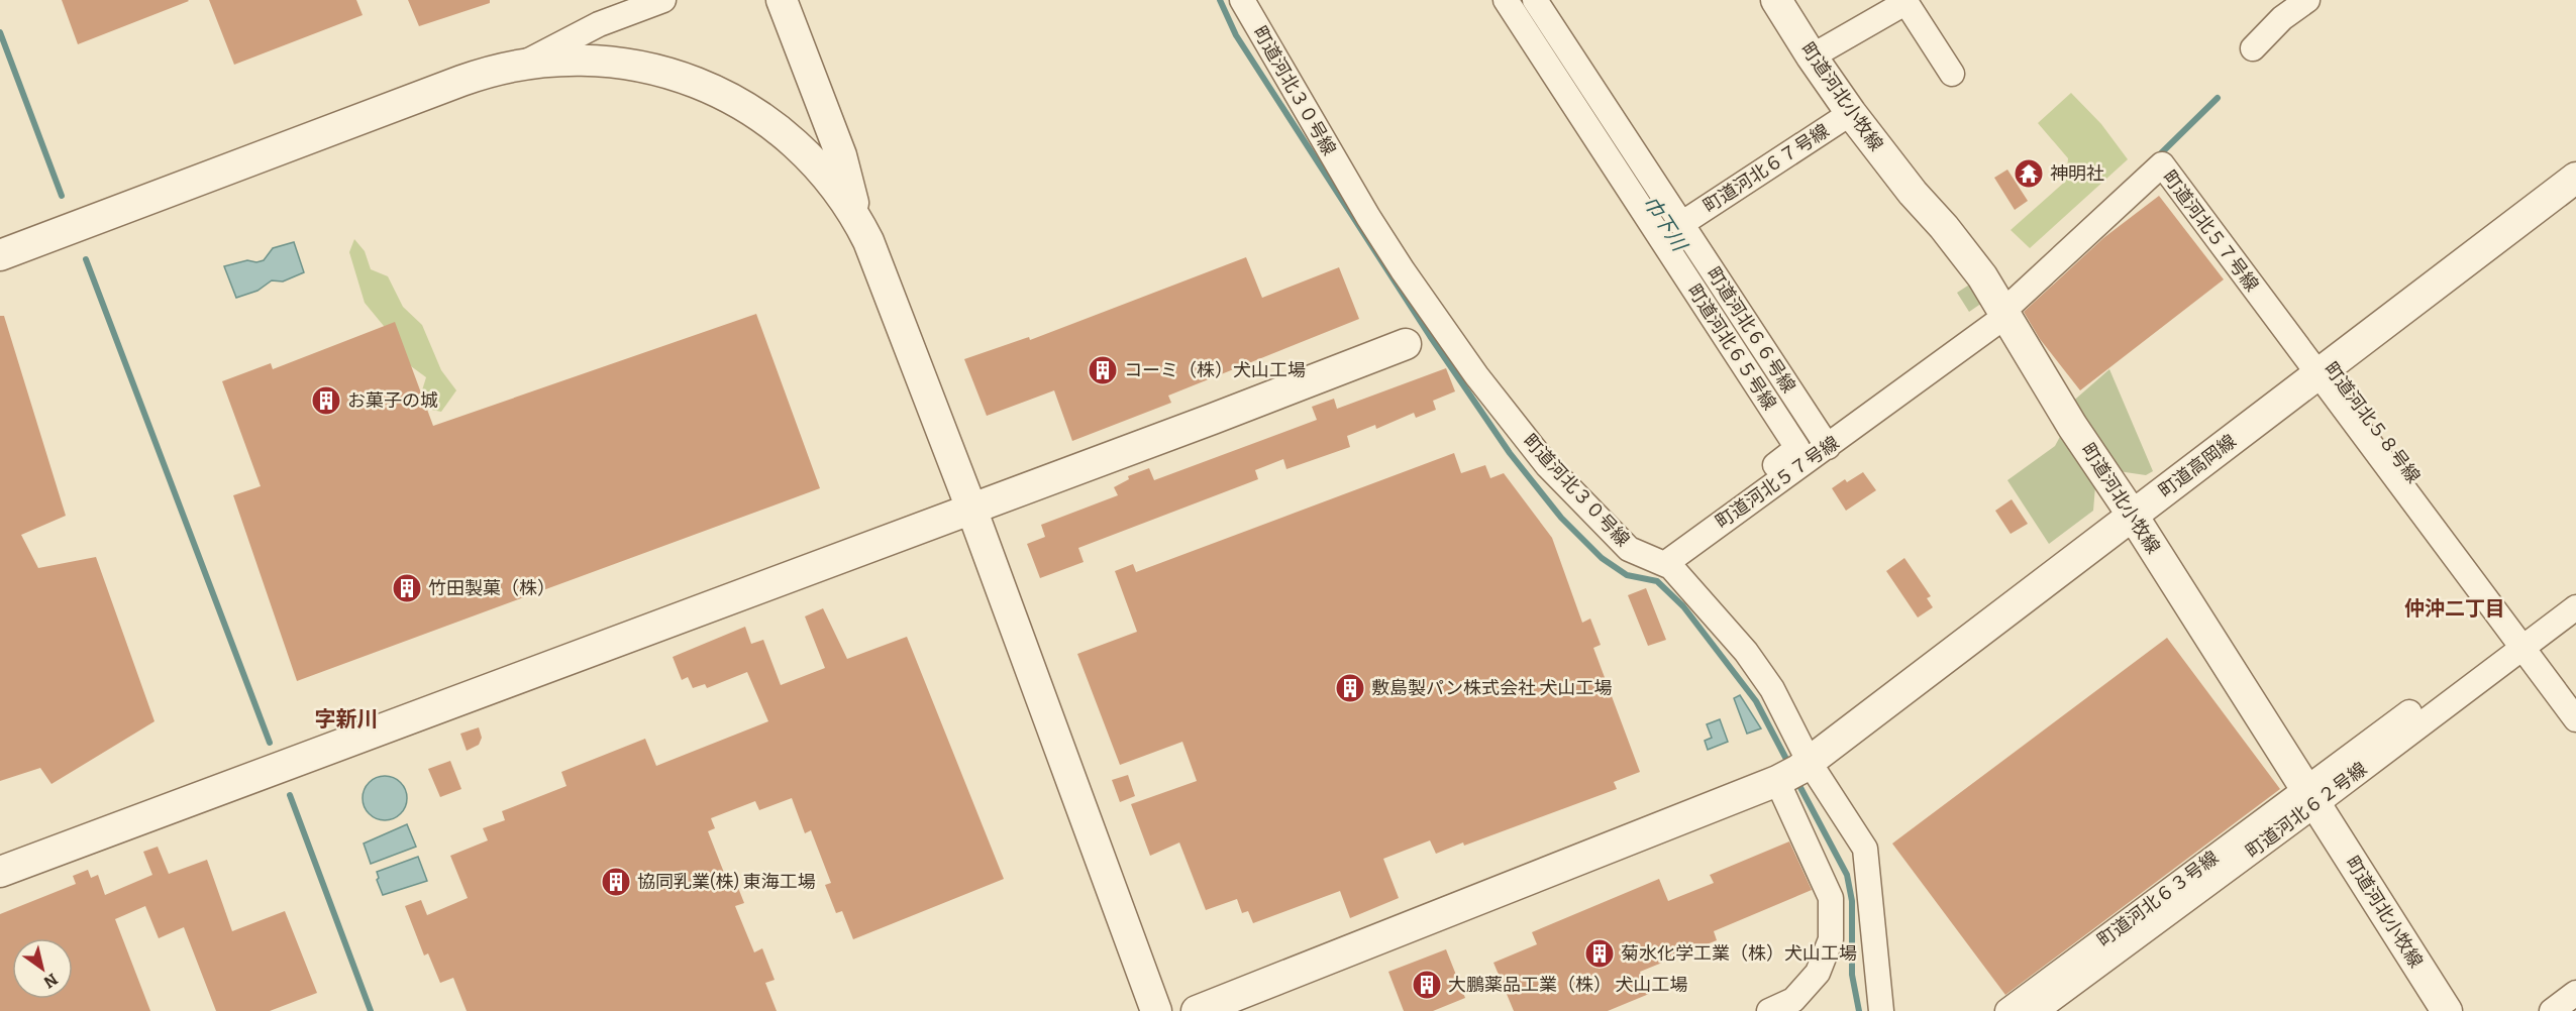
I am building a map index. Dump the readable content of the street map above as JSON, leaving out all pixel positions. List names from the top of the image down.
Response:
{
  "streets": {
    "street": [
      "町道河北３０号線",
      "町道河北小牧線",
      "町道河北６７号線",
      "町道河北５７号線",
      "町道河北６６号線",
      "町道河北６５号線",
      "町道河北５８号線",
      "町道高岡線",
      "町道河北６２号線",
      "町道河北６３号線"
    ]
  },
  "crossings": [
    ["町道河北３０号線", "町道河北５７号線"],
    ["町道河北３０号線", "町道河北６５号線"],
    ["町道河北３０号線", "町道高岡線"],
    ["町道河北小牧線", "町道河北６７号線"],
    ["町道河北小牧線", "町道河北５７号線"],
    ["町道河北小牧線", "町道高岡線"],
    ["町道河北小牧線", "町道河北６２号線"],
    ["町道河北小牧線", "町道河北６３号線"],
    ["町道河北６７号線", "町道河北６６号線"],
    ["町道河北５７号線", "町道河北６６号線"],
    ["町道河北５７号線", "町道河北６５号線"],
    ["町道河北５７号線", "町道河北５８号線"],
    ["町道河北５７号線", "町道高岡線"],
    ["町道河北５８号線", "町道高岡線"],
    ["町道河北５８号線", "町道河北６２号線"],
    ["町道河北６２号線", "町道河北６３号線"]
  ],
  "districts": ["仲沖二丁目", "字新川"],
  "water": ["巾下川"],
  "places": {
    "temple": ["神明社"],
    "building": [
      "コーミ（株）犬山工場",
      "お菓子の城",
      "竹田製菓（株）",
      "敷島製パン株式会社 犬山工場",
      "協同乳業(株) 東海工場",
      "菊水化学工業（株）犬山工場",
      "大鵬薬品工業（株） 犬山工場"
    ]
  },
  "north": "bottom right"
}
